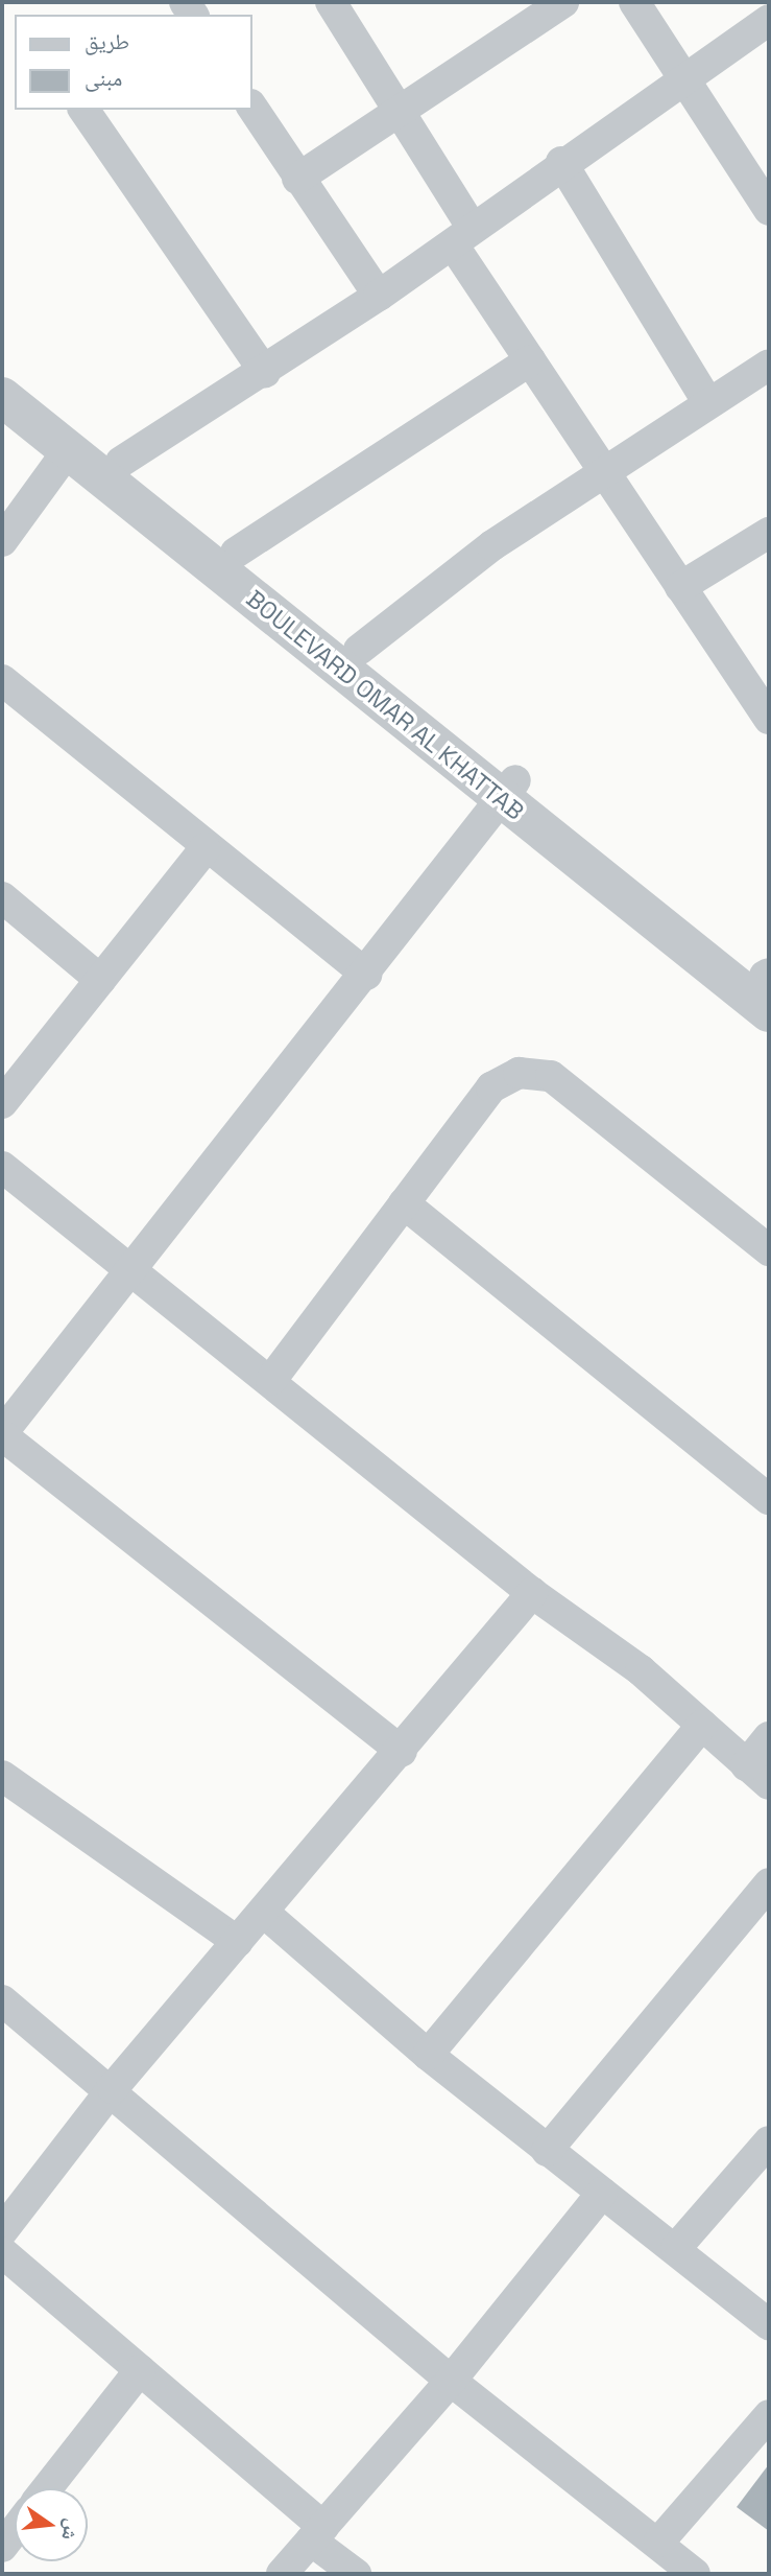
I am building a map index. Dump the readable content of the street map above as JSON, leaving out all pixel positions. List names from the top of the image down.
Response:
{
  "streets": {
    "street": ["BOULEVARD OMAR AL KHATTAB"]
  },
  "legend": ["طريق", "مبنى"],
  "north": "right"
}
